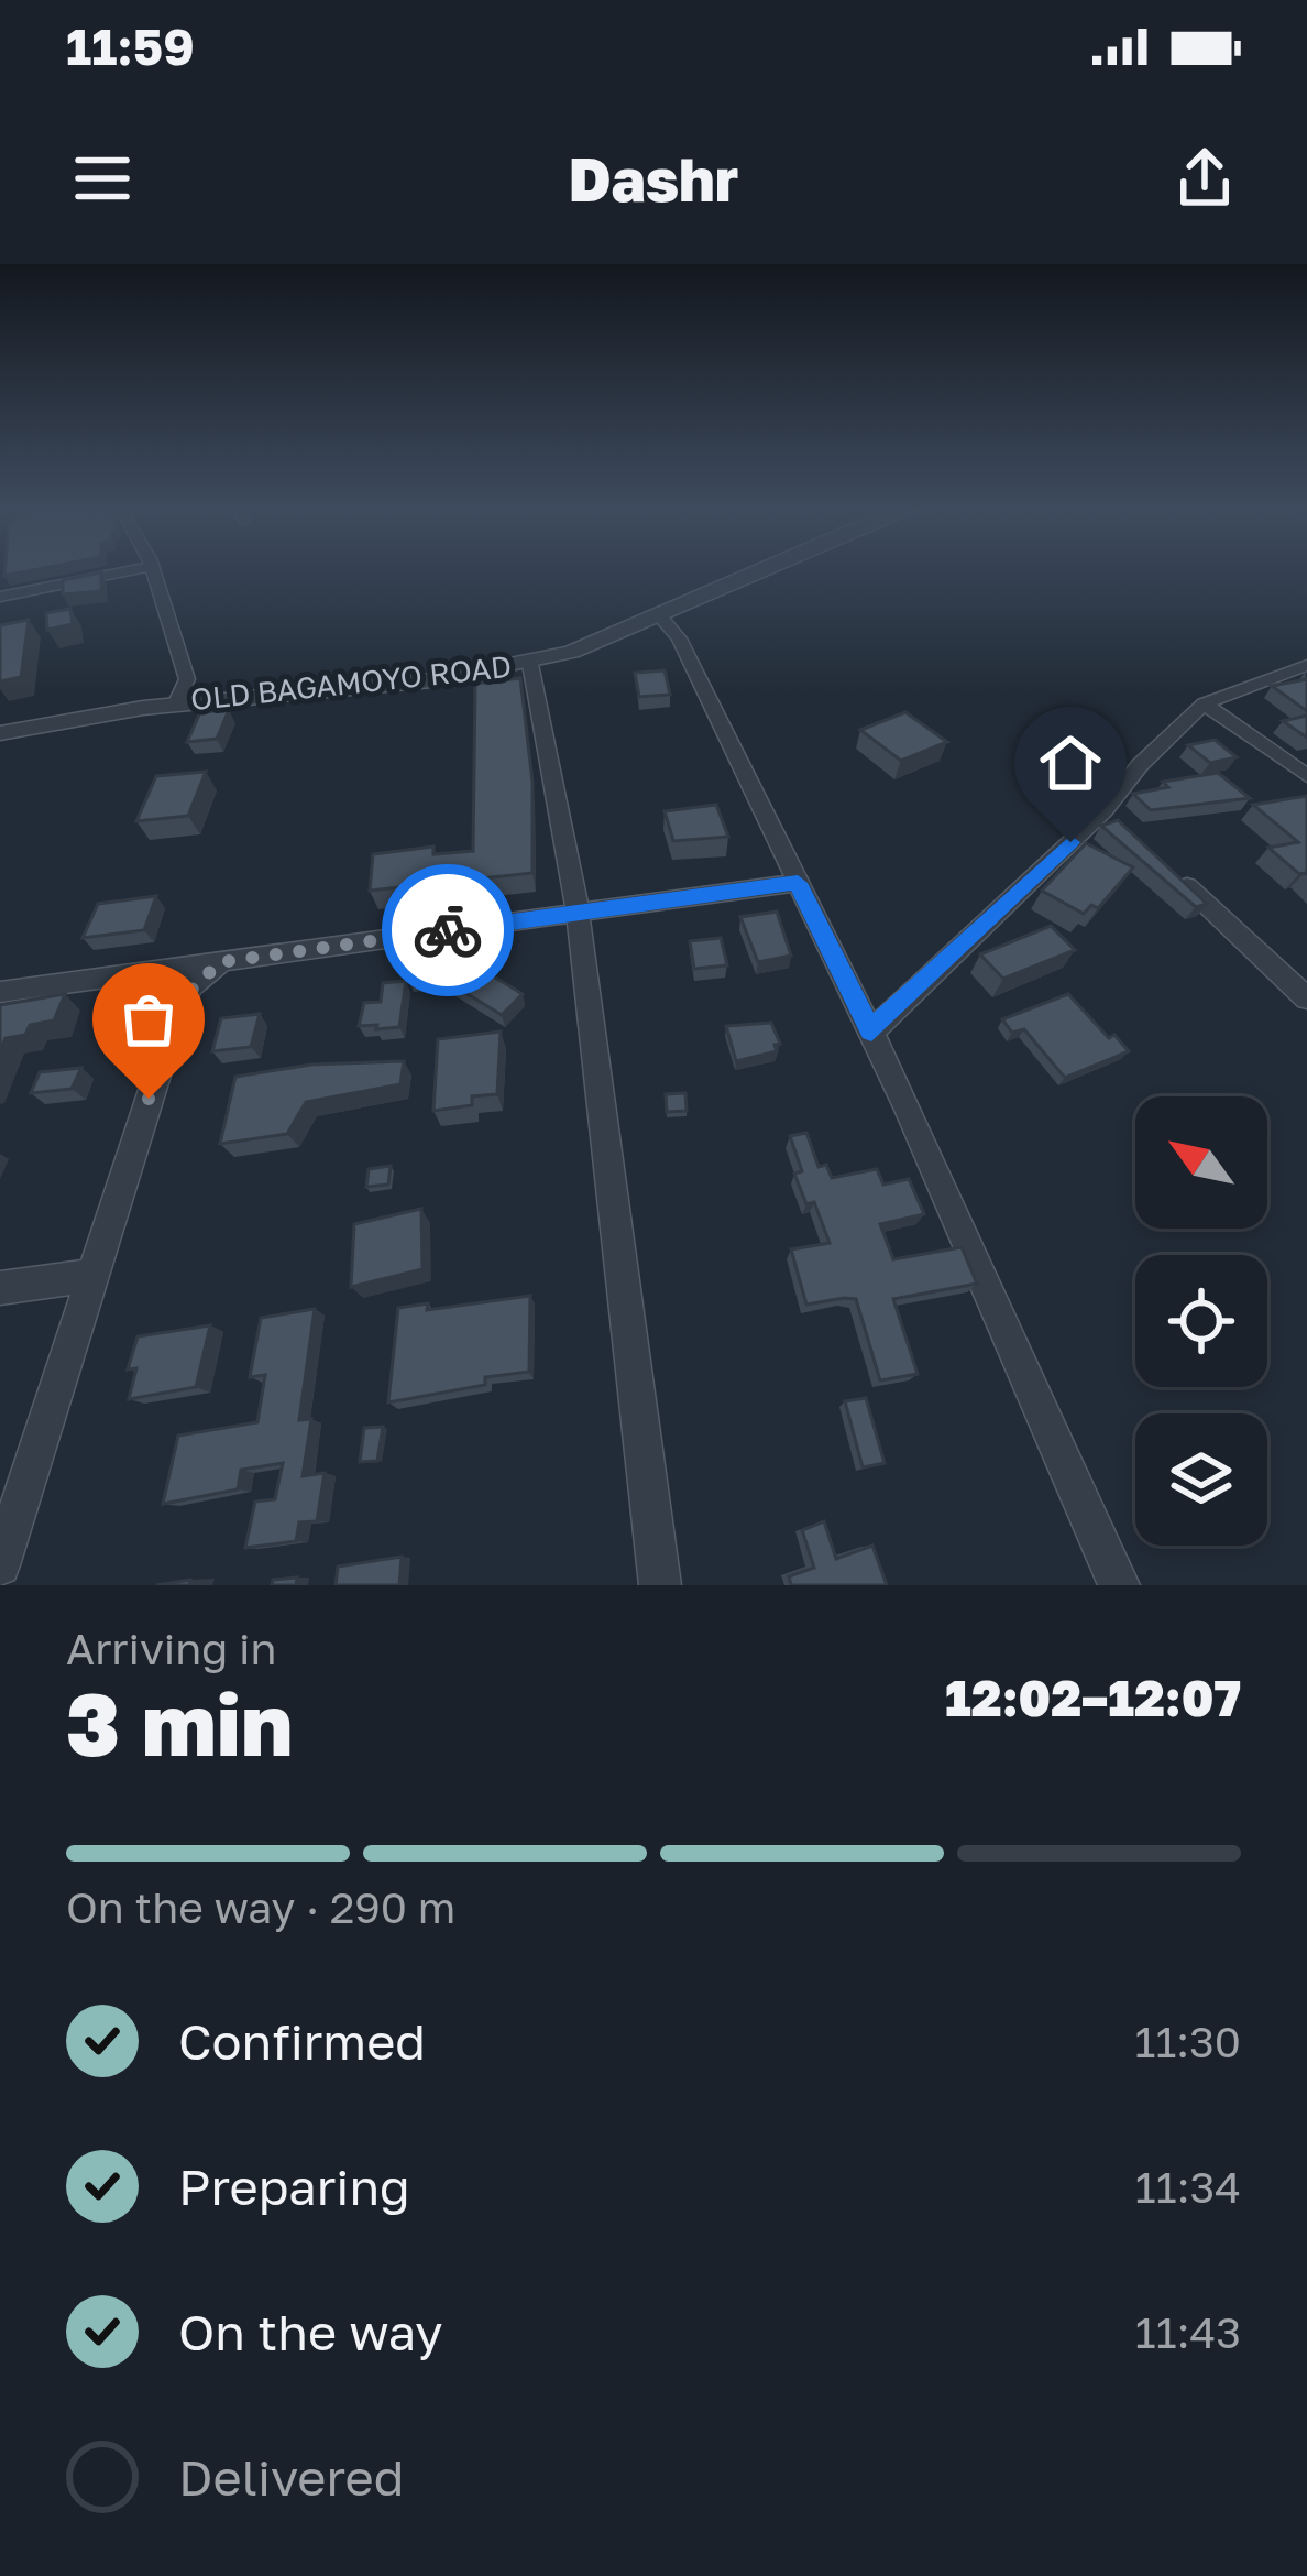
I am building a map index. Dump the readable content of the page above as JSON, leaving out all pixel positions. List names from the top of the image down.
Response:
{
  "streets": {
    "street": ["OLD BAGAMOYO ROAD"]
  },
  "north": "top left",
  "page": {
    "status": "11:59",
    "header": "Dashr",
    "heading": ["3 min", "Arriving in", "12:02–12:07"],
    "bar": "On the way · 290 m",
    "list": [
      ["Confirmed", "11:30"],
      ["Preparing", "11:34"],
      ["On the way", "11:43"],
      "Delivered"
    ]
  }
}
